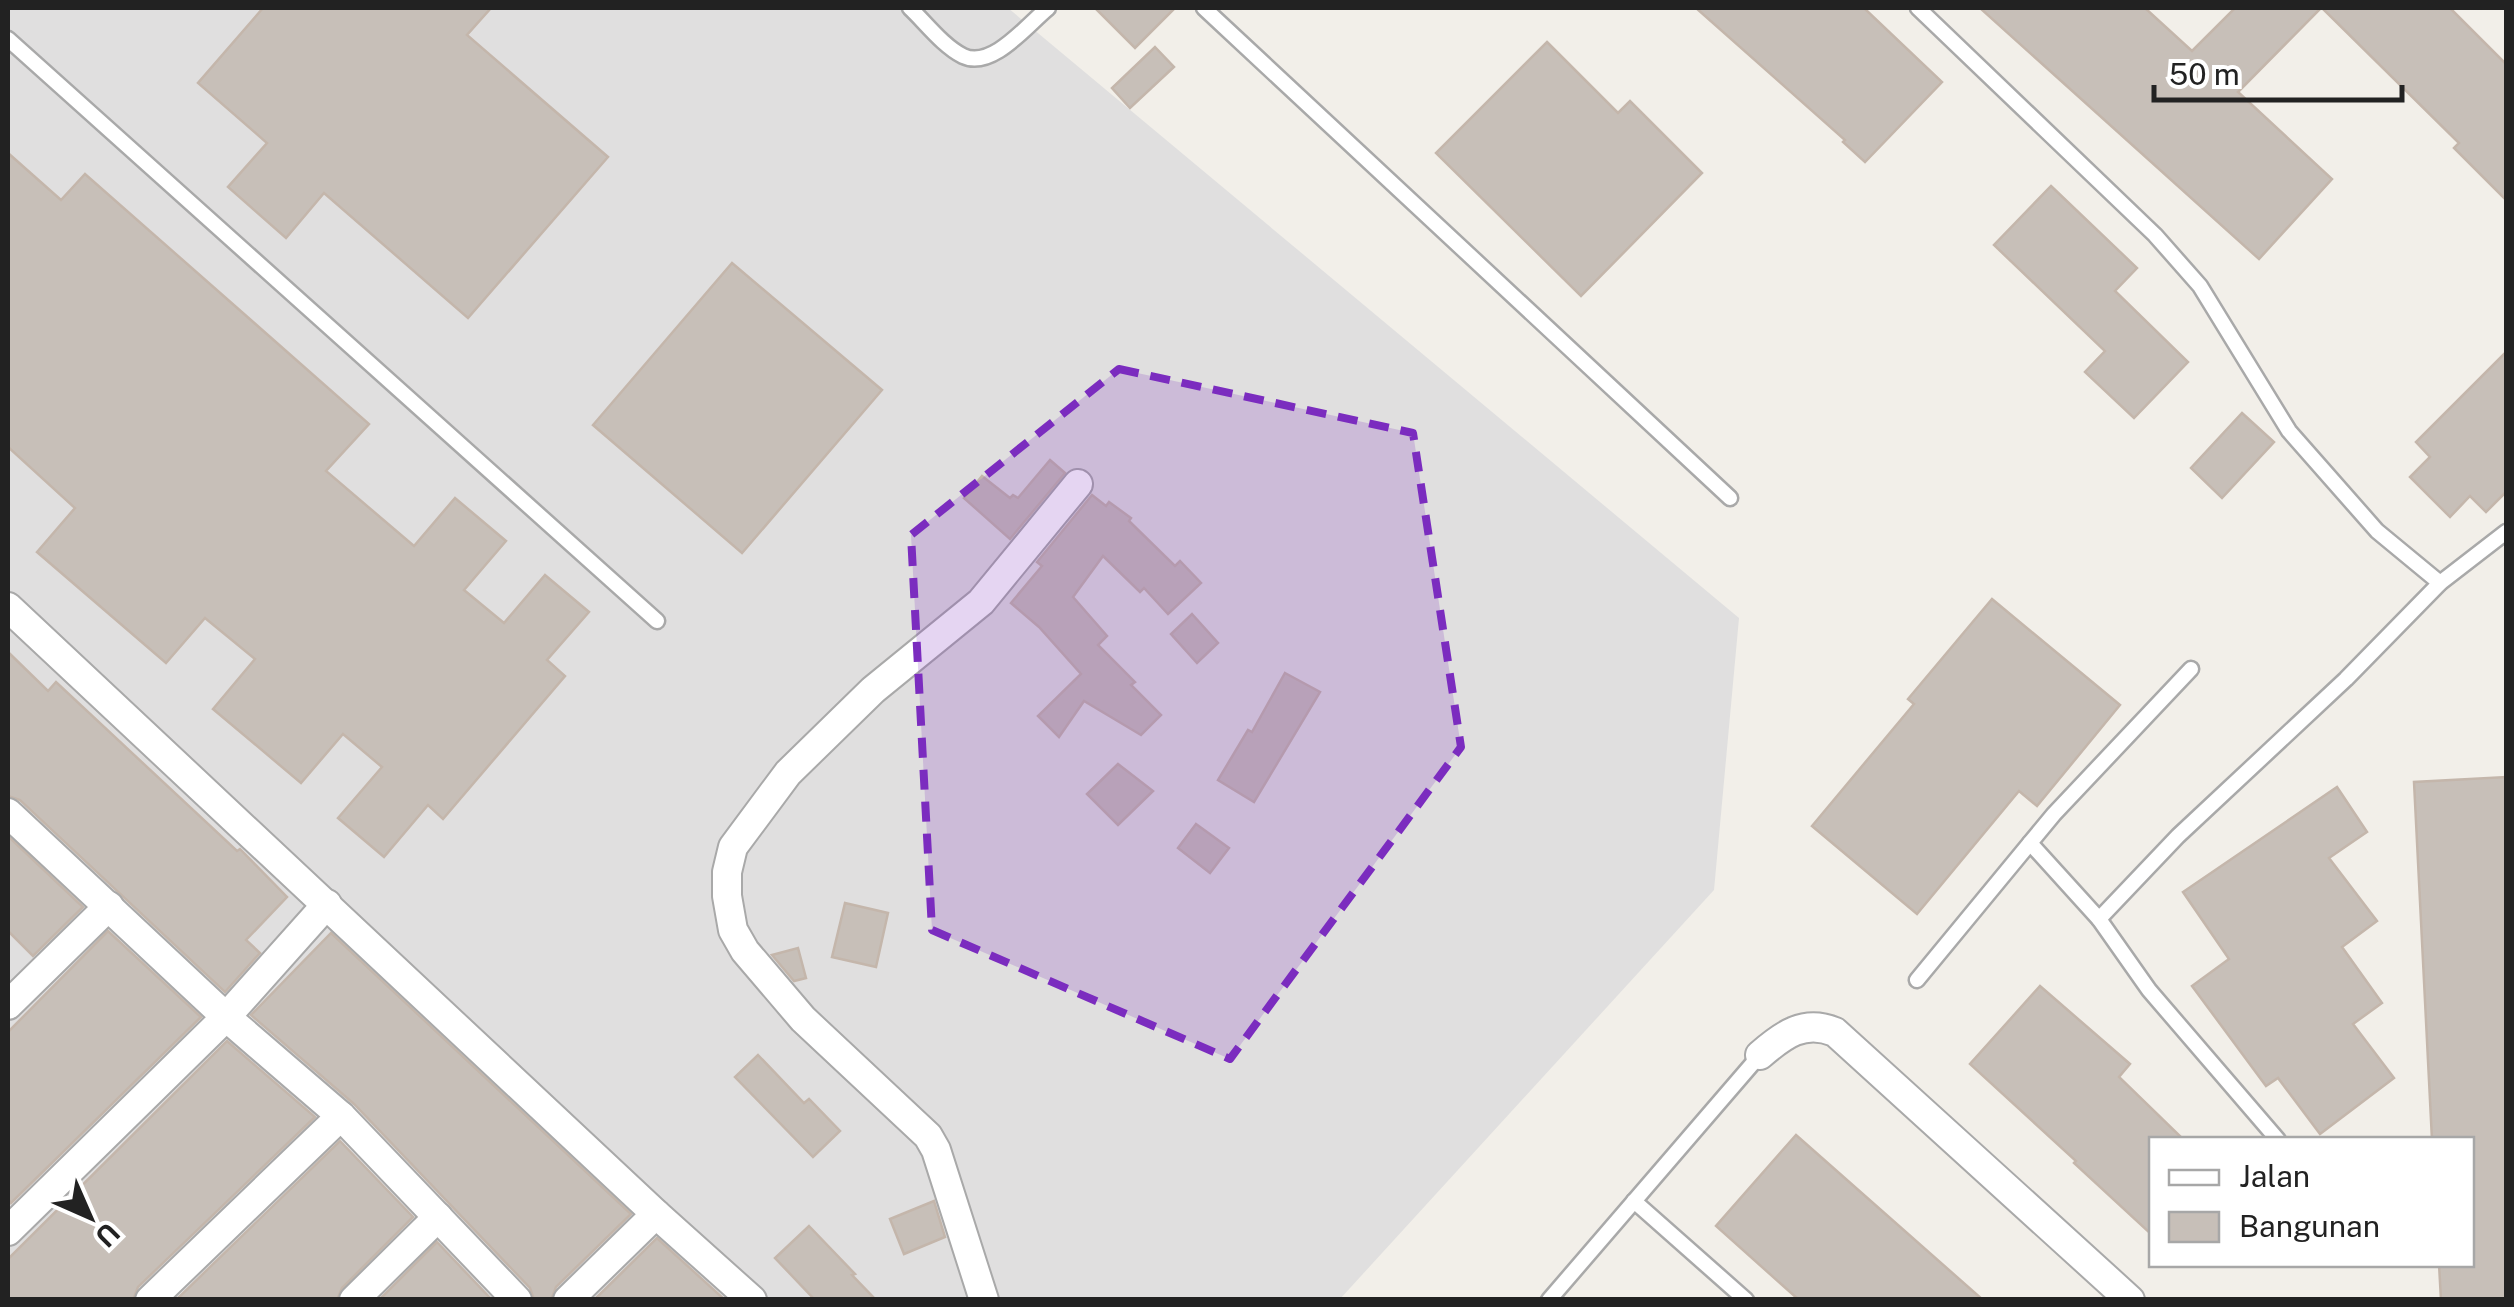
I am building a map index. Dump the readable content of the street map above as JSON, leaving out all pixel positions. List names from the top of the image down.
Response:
{
  "legend": ["Jalan", "Bangunan"],
  "scale_bar": "50 m",
  "north": "bottom right"
}
